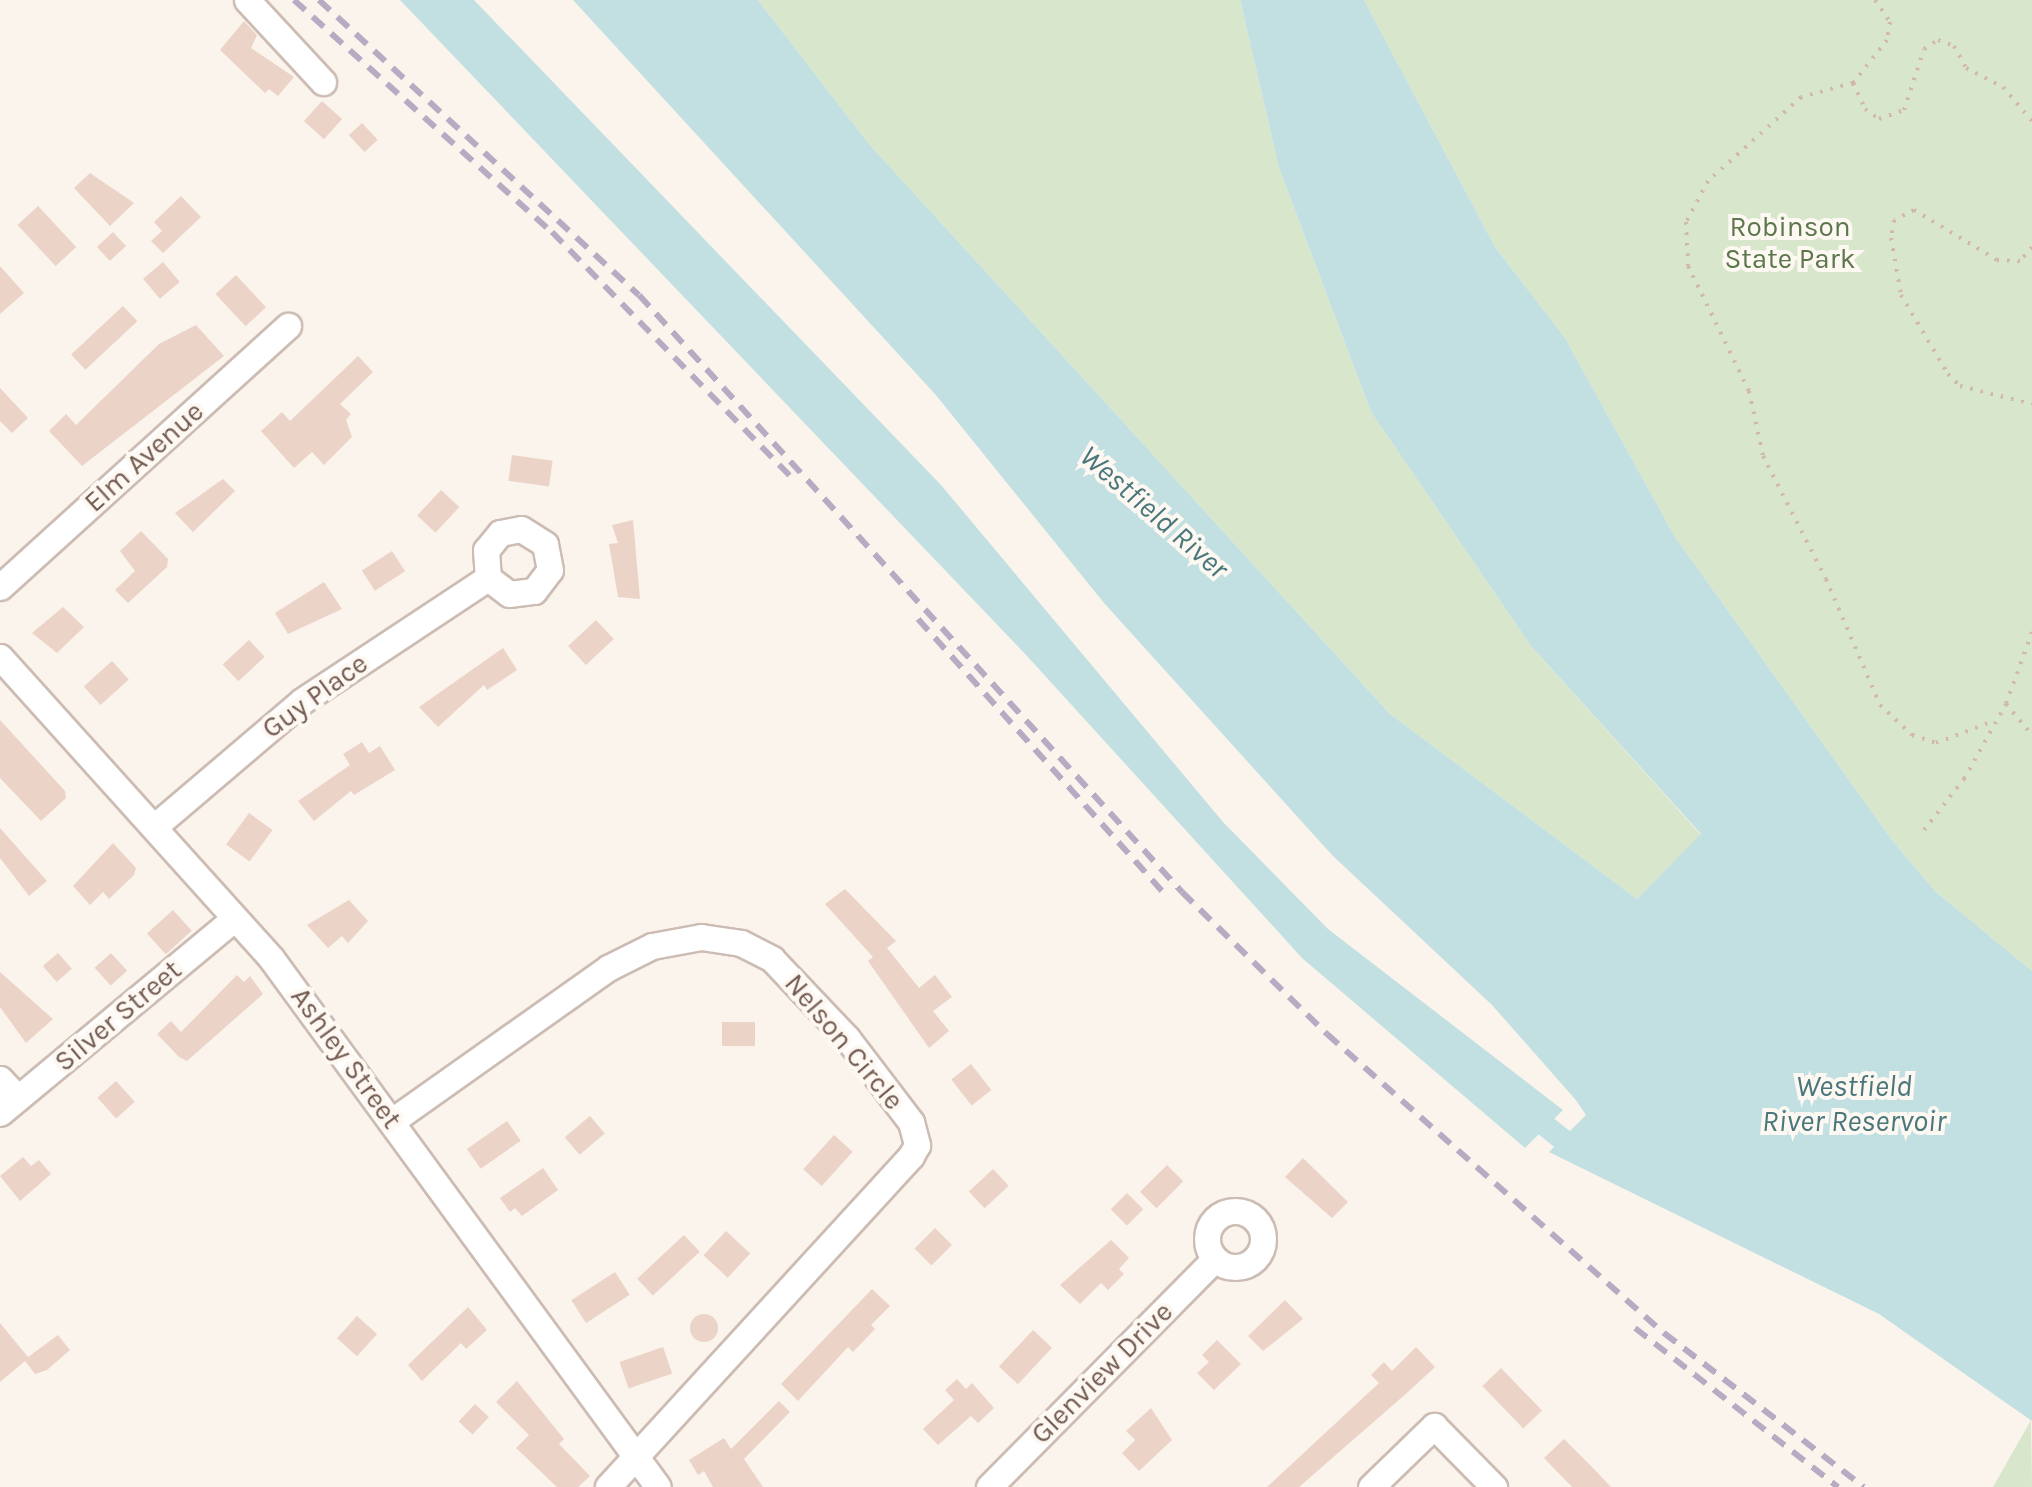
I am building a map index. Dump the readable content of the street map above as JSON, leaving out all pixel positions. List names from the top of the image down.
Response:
{
  "streets": {
    "street": [
      "Elm Avenue",
      "Guy Place",
      "Silver Street",
      "Nelson Circle",
      "Ashley Street",
      "Glenview Drive"
    ]
  },
  "crossings": [
    ["Guy Place", "Ashley Street"],
    ["Silver Street", "Ashley Street"],
    ["Nelson Circle", "Ashley Street"]
  ],
  "water": ["Westfield River", "Westfield River Reservoir"],
  "parks": ["Robinson State Park"]
}
